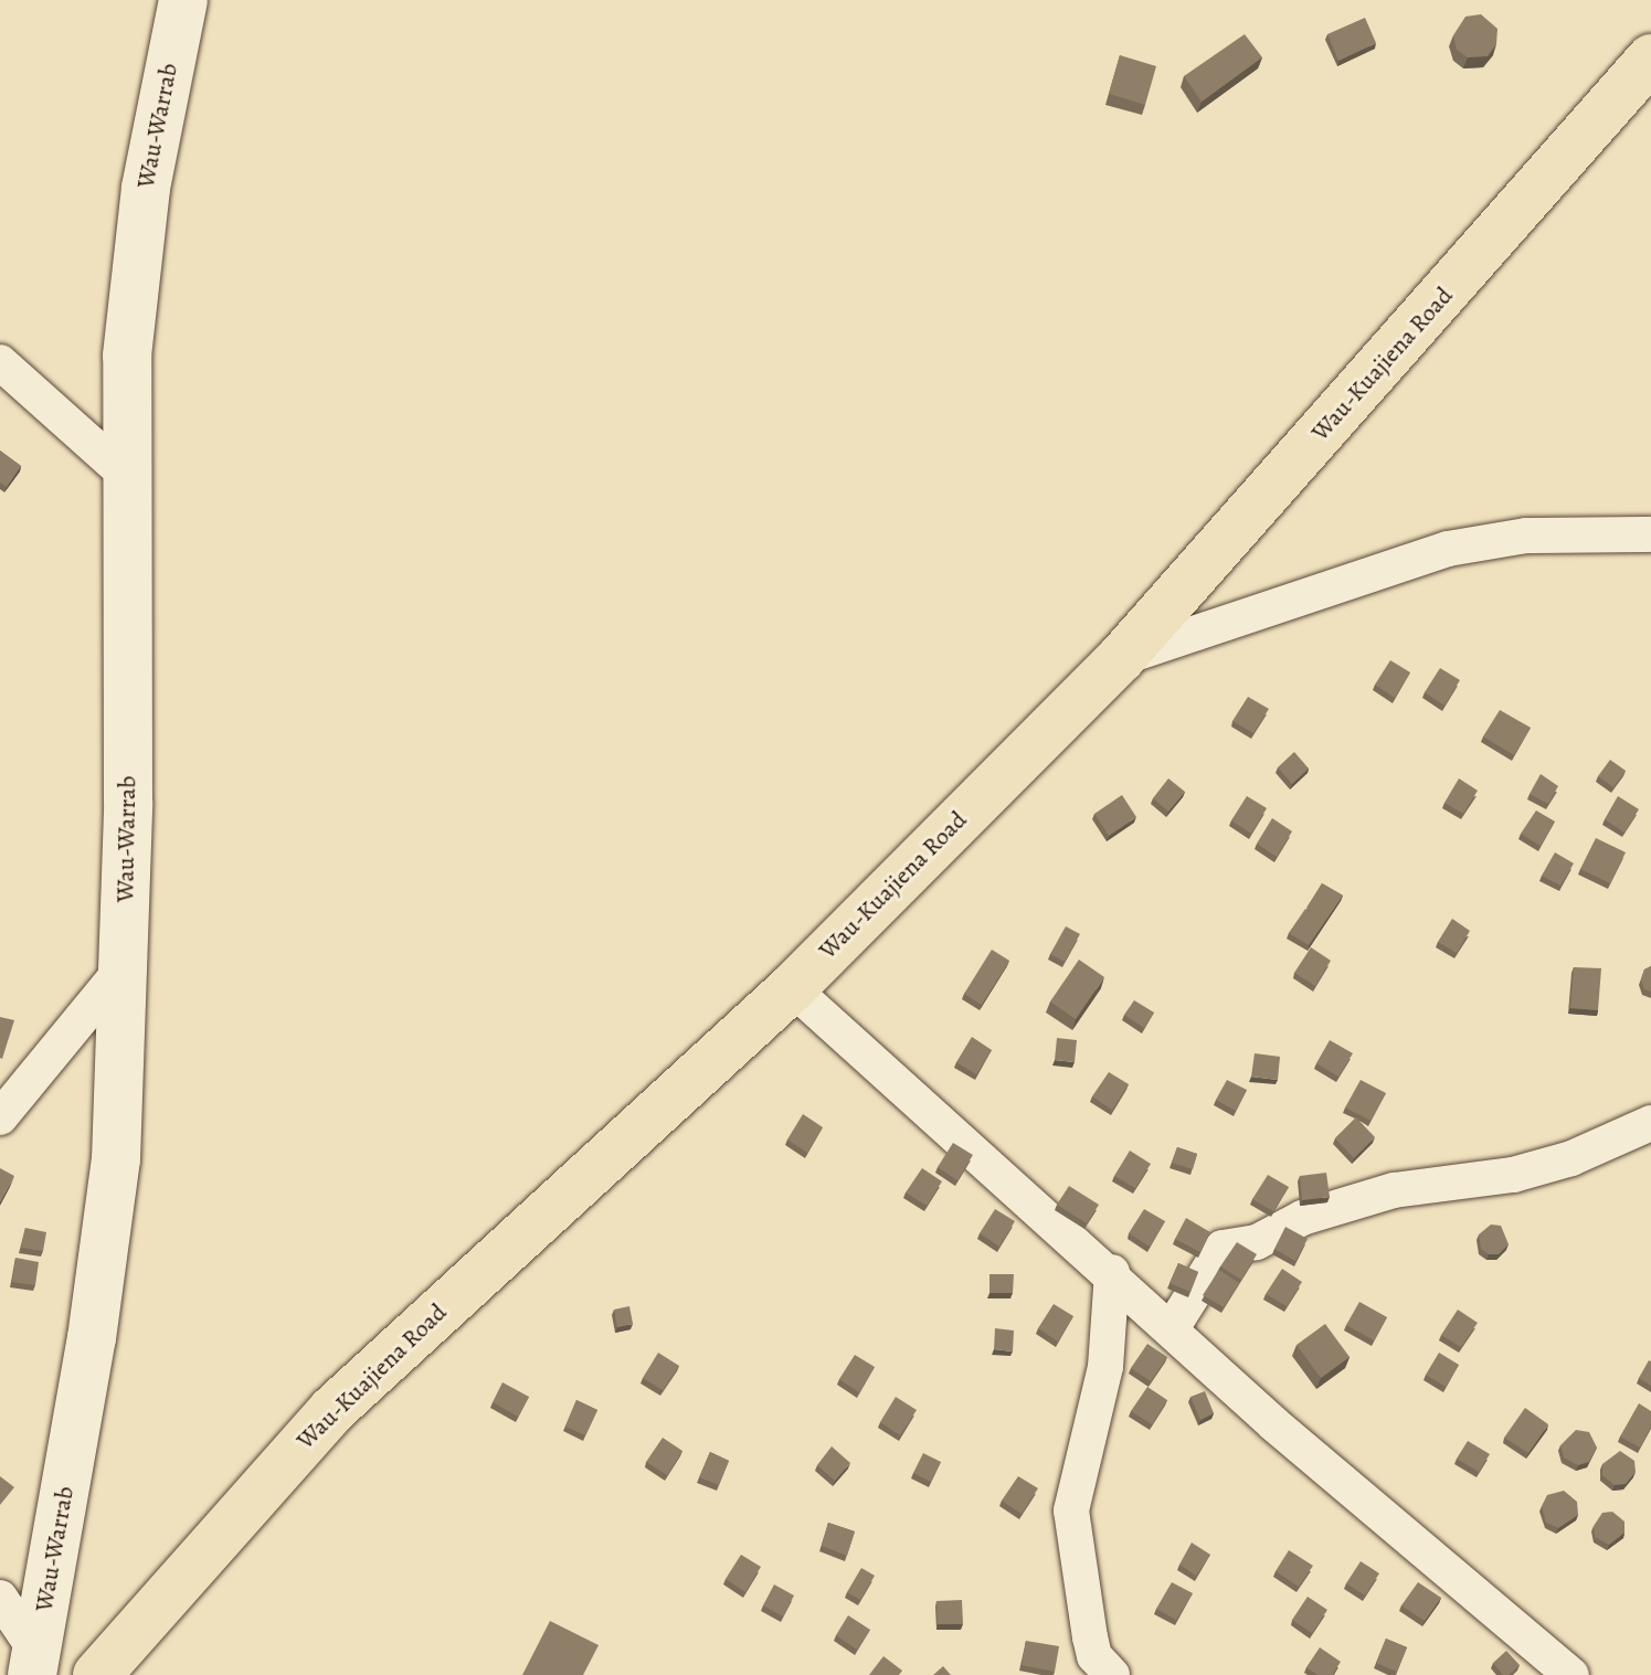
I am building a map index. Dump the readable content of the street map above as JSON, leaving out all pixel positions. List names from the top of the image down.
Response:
{
  "streets": {
    "main road": ["Wau-Warrab", "Wau-Kuajiena Road"]
  }
}
